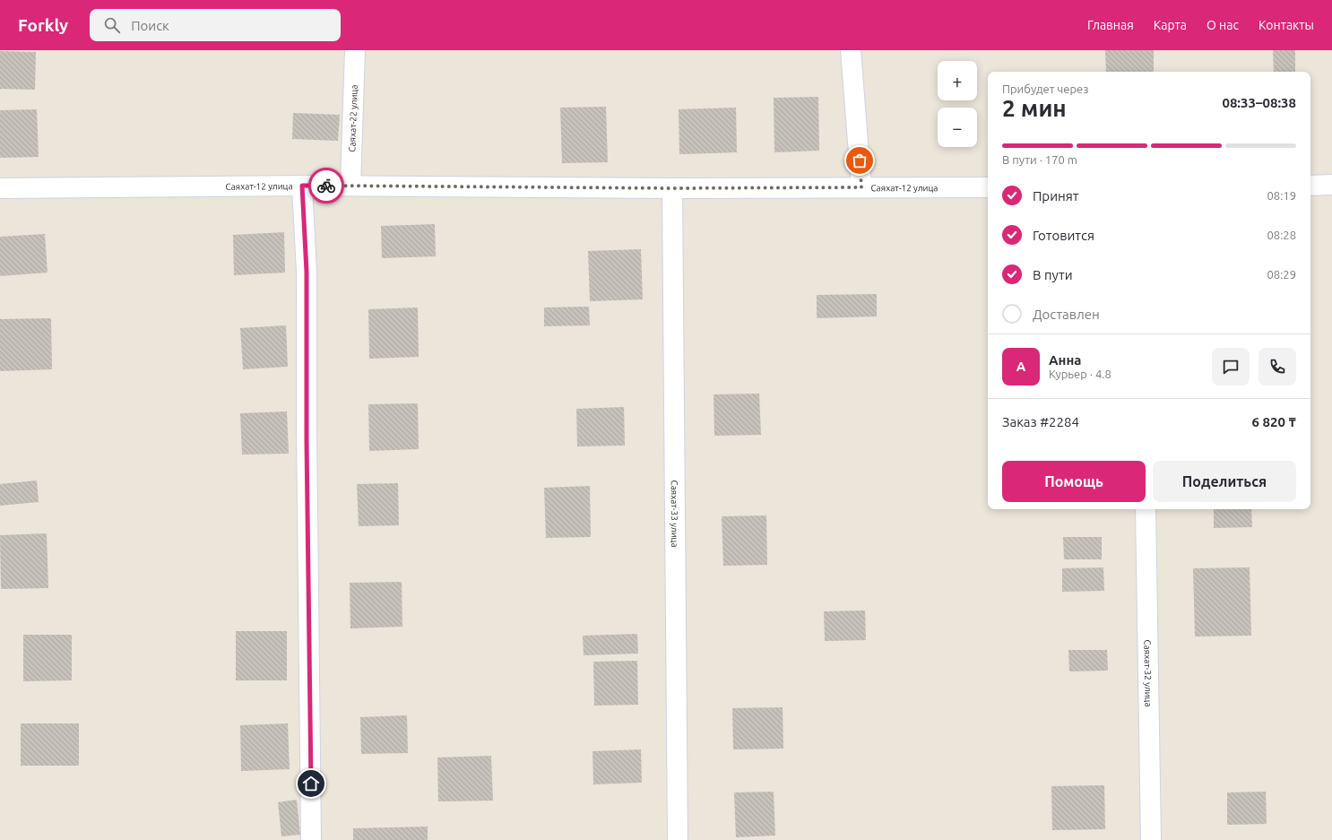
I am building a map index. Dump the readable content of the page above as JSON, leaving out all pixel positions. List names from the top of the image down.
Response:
{
  "streets": {
    "street": [
      "Саяхат-22 улица",
      "Саяхат-12 улица",
      "Саяхат-33 улица",
      "Саяхат-32 улица"
    ]
  },
  "crossings": [
    ["Саяхат-22 улица", "Саяхат-12 улица"],
    ["Саяхат-12 улица", "Саяхат-33 улица"]
  ],
  "page": {
    "header": "Forkly",
    "search": "Поиск",
    "nav": [
      "Главная",
      "Карта",
      "О нас",
      "Контакты"
    ],
    "map_buttons": ["+", "−"],
    "heading": ["2 мин", "Прибудет через", "08:33–08:38"],
    "panel": [
      "Анна",
      "Курьер · 4.8",
      "Заказ #2284",
      "6 820 ₸"
    ],
    "bar": "В пути · 170 m",
    "list": [
      ["Принят", "08:19"],
      ["Готовится", "08:28"],
      ["В пути", "08:29"],
      "Доставлен"
    ],
    "round": "А",
    "buttons": ["Помощь", "Поделиться"]
  }
}
